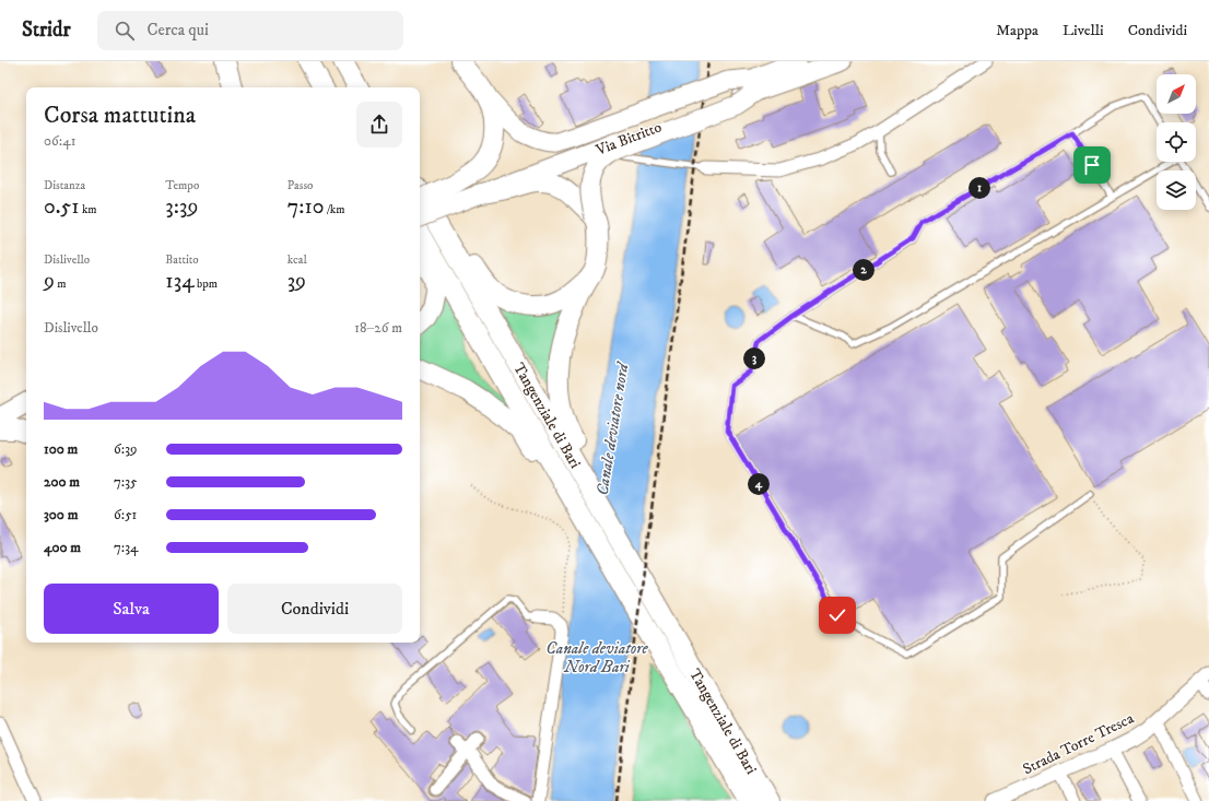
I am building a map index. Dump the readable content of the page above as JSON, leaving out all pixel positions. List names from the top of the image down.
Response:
{
  "streets": {
    "highway": ["Tangenziale di Bari"],
    "main road": ["Via Bitritto"],
    "street": ["Strada Torre Tresca"]
  },
  "water": ["Canale deviatore nord", "Canale deviatore Nord Bari"],
  "north": "top right",
  "page": {
    "header": "Stridr",
    "search": "Cerca qui",
    "nav": ["Mappa", "Livelli", "Condividi"],
    "heading": ["Corsa mattutina", "06:41"],
    "stats": [
      ["Distanza", "0.51 km"],
      ["Tempo", "3:39"],
      ["Passo", "7:10 /km"],
      ["Dislivello", "9 m"],
      ["Battito", "134 bpm"],
      ["kcal", "39"]
    ],
    "pins": [
      "1",
      "2",
      "3",
      "4"
    ],
    "chart": ["Dislivello", "18–26 m"],
    "list": [
      {
        "name": "100 m",
        "note": "6:39"
      },
      {
        "name": "200 m",
        "note": "7:35"
      },
      {
        "name": "300 m",
        "note": "6:51"
      },
      {
        "name": "400 m",
        "note": "7:34"
      }
    ],
    "buttons": ["Salva", "Condividi"]
  }
}
